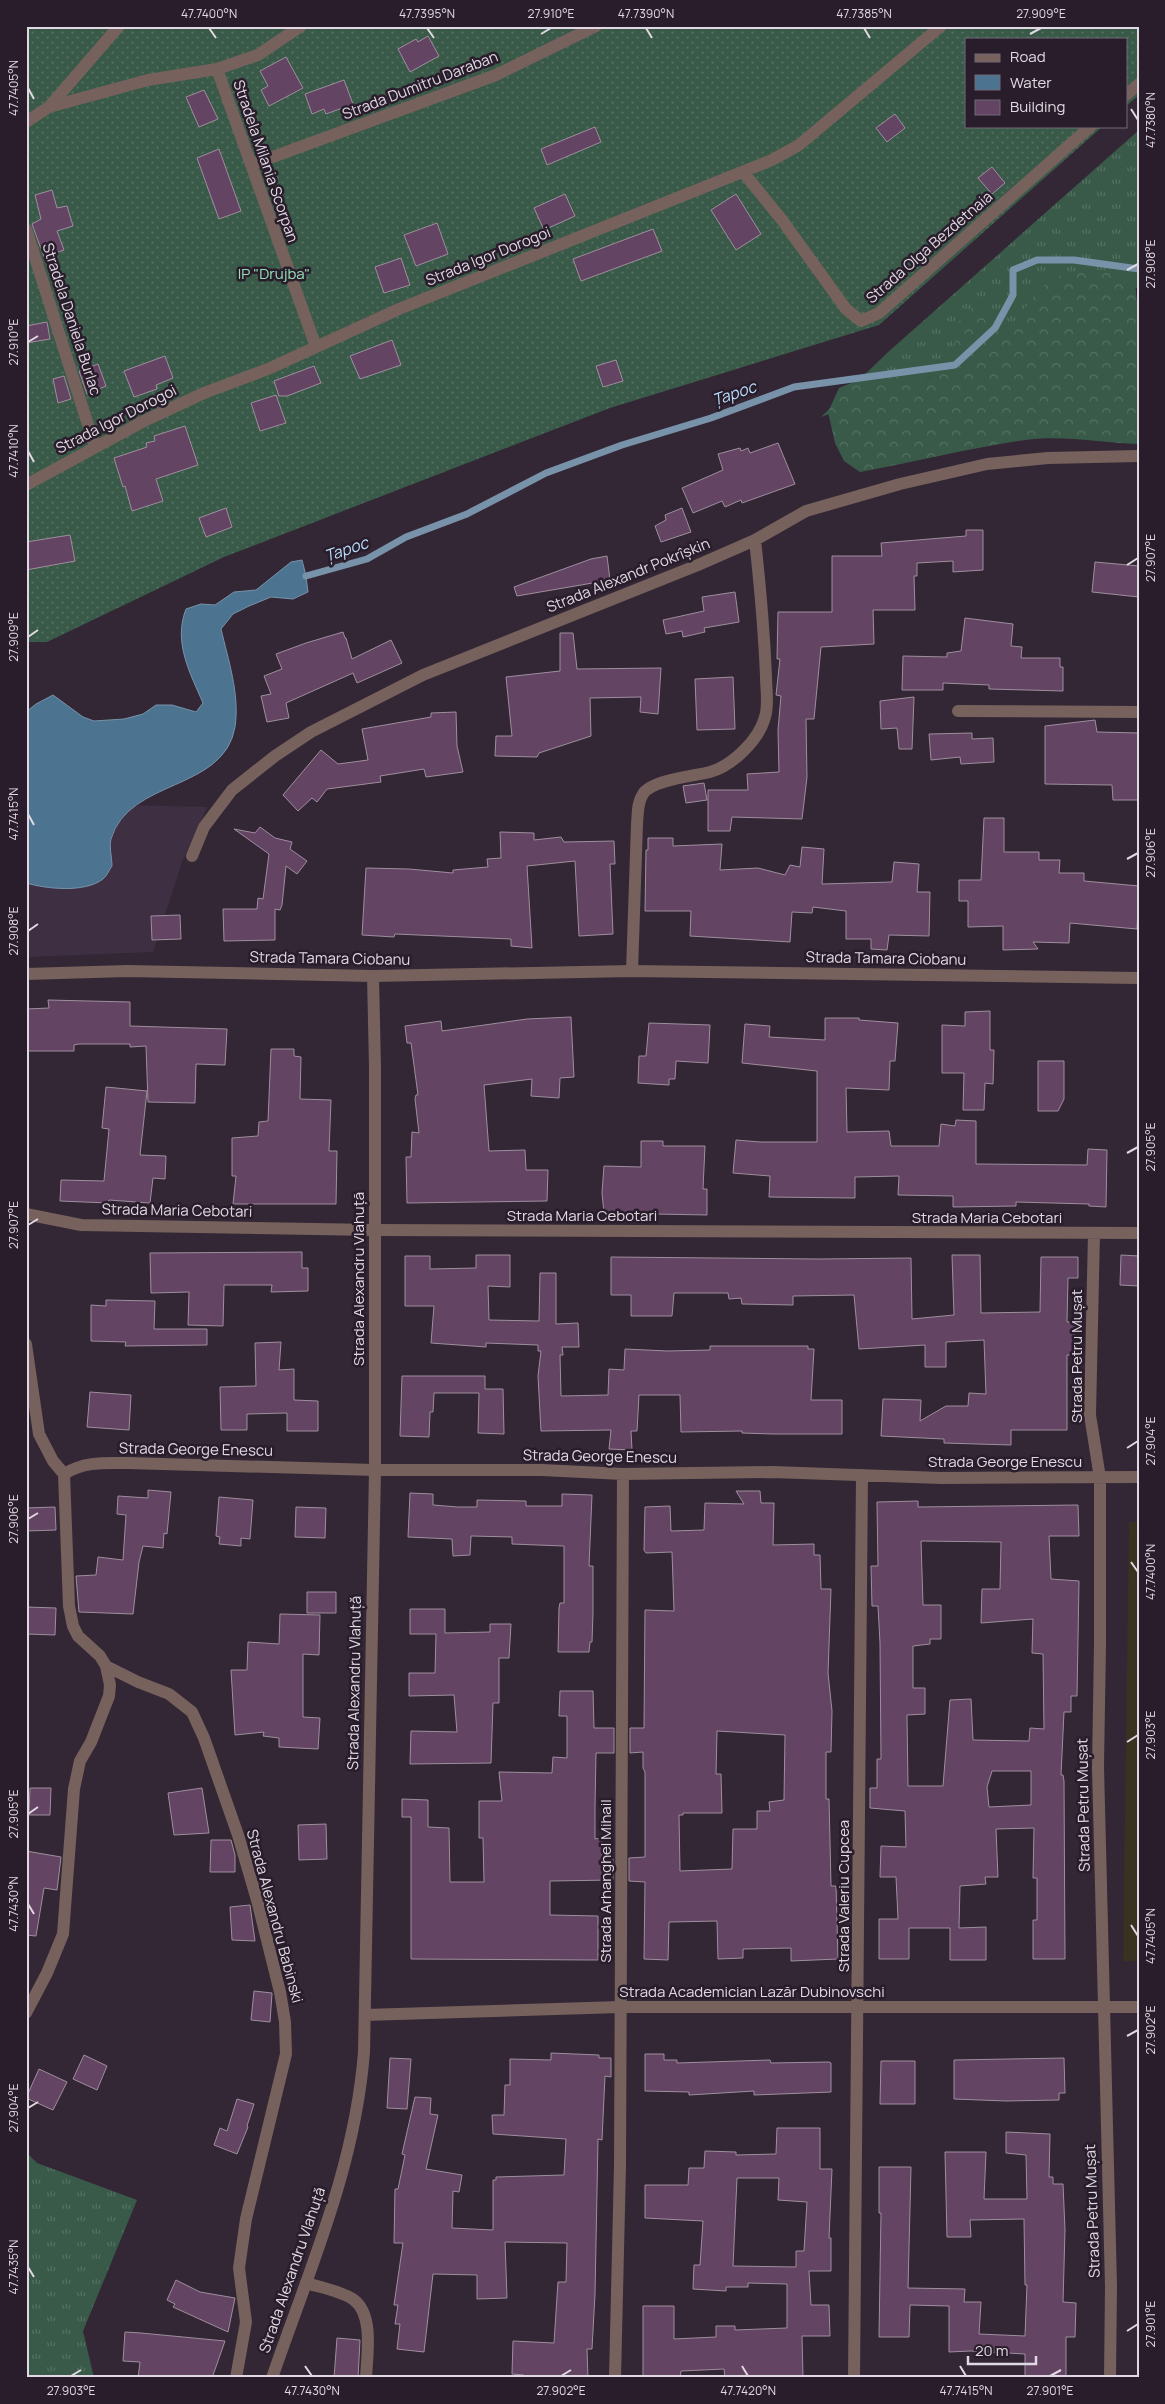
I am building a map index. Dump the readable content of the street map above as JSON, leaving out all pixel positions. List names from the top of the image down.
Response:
{
  "streets": {
    "street": [
      "Strada Dumitru Daraban",
      "Stradela Milania Scorpan",
      "Strada Olga Bezdetnaia",
      "Strada Igor Dorogoi",
      "Stradela Daniela Burlac",
      "Strada Alexandr Pokrîșkin",
      "Strada Tamara Ciobanu",
      "Strada Maria Cebotari",
      "Strada Аlexandru Vlahuță",
      "Strada Petru Mușat",
      "Strada George Enescu",
      "Strada Arhanghel Mihail",
      "Strada Valeriu Cupcea",
      "Strada Alexandru Babinski",
      "Strada Academician Lazăr Dubinovschi"
    ]
  },
  "crossings": [
    ["Strada Dumitru Daraban", "Stradela Milania Scorpan"],
    ["Stradela Milania Scorpan", "Strada Igor Dorogoi"],
    ["Strada Olga Bezdetnaia", "Strada Igor Dorogoi"],
    ["Strada Igor Dorogoi", "Stradela Daniela Burlac"],
    ["Strada Tamara Ciobanu", "Strada Аlexandru Vlahuță"],
    ["Strada Maria Cebotari", "Strada Аlexandru Vlahuță"],
    ["Strada Maria Cebotari", "Strada Petru Mușat"],
    ["Strada Аlexandru Vlahuță", "Strada George Enescu"],
    ["Strada Аlexandru Vlahuță", "Strada Academician Lazăr Dubinovschi"],
    ["Strada Petru Mușat", "Strada George Enescu"],
    ["Strada Petru Mușat", "Strada Academician Lazăr Dubinovschi"],
    ["Strada George Enescu", "Strada Arhanghel Mihail"],
    ["Strada George Enescu", "Strada Valeriu Cupcea"],
    ["Strada George Enescu", "Strada Alexandru Babinski"],
    ["Strada Arhanghel Mihail", "Strada Academician Lazăr Dubinovschi"],
    ["Strada Valeriu Cupcea", "Strada Academician Lazăr Dubinovschi"]
  ],
  "water": ["Țapoc"],
  "parks": ["IP \"Drujba\""],
  "legend": ["Road", "Water", "Building"],
  "scale_bar": "20 m",
  "coordinates": [
    "47.7400°N",
    "47.7395°N",
    "27.910°E",
    "47.7390°N",
    "47.7385°N",
    "27.909°E",
    "47.7405°N",
    "47.7380°N",
    "27.908°E",
    "47.7410°N",
    "27.907°E",
    "47.7415°N",
    "27.906°E",
    "27.905°E",
    "27.904°E",
    "27.903°E",
    "47.7430°N",
    "27.902°E",
    "47.7435°N",
    "27.901°E",
    "47.7420°N"
  ]
}
